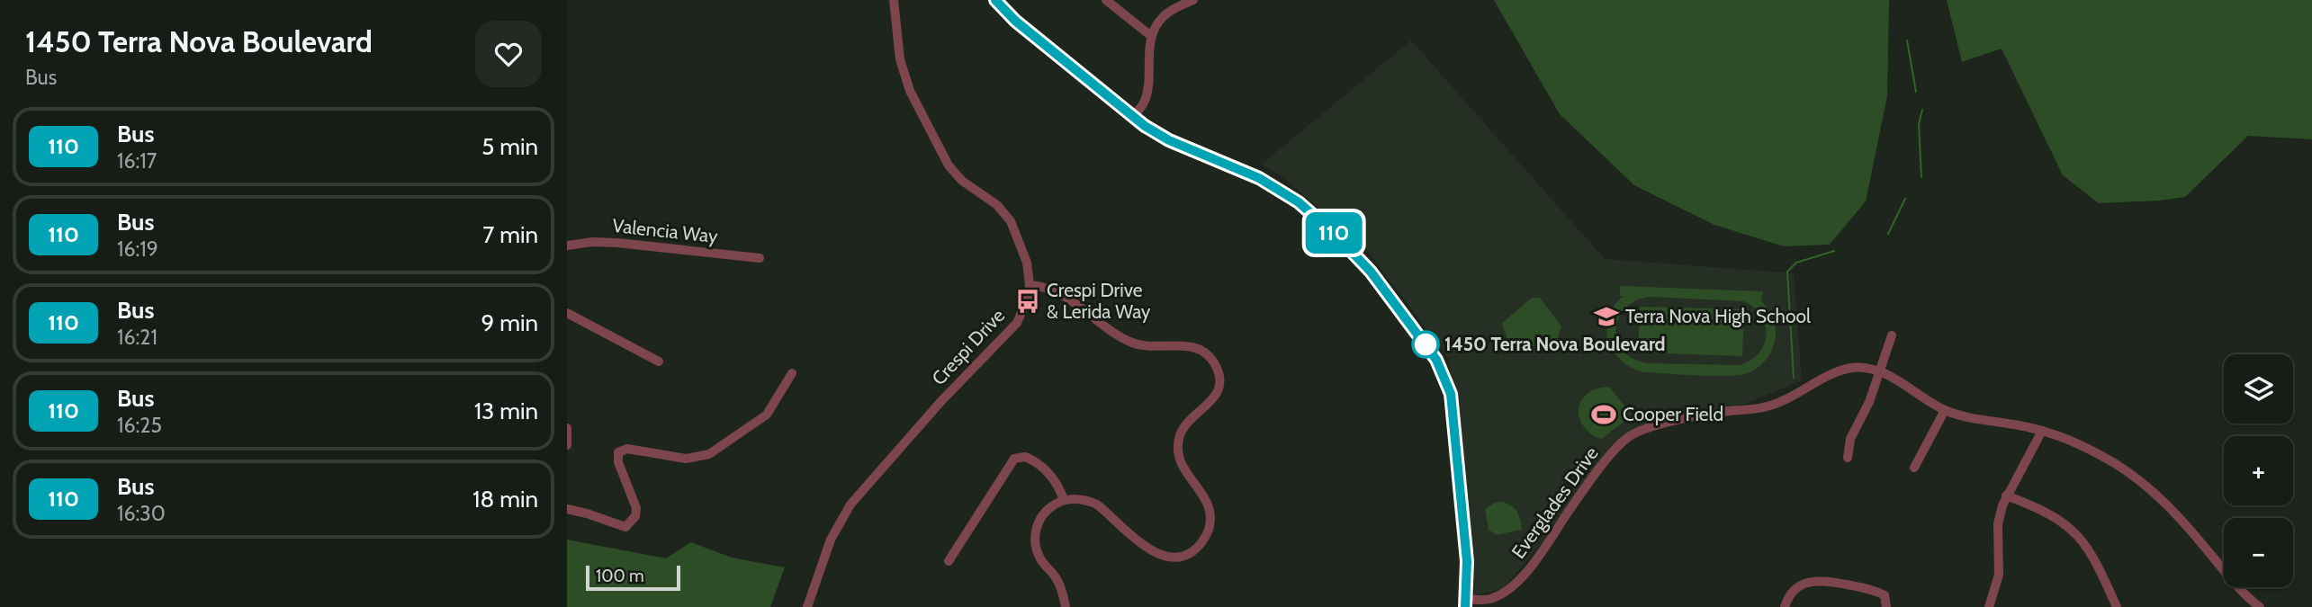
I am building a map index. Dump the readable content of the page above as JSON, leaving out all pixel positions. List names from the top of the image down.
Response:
{
  "streets": {
    "street": ["Valencia Way", "Crespi Drive", "Everglades Drive"]
  },
  "places": {
    "bus stop": ["Crespi Drive & Lerida Way"],
    "school or university": ["Terra Nova High School"],
    "other": ["1450 Terra Nova Boulevard"],
    "sports": ["Cooper Field"]
  },
  "lines": ["bus line 110"],
  "scale_bar": "100 m",
  "page": {
    "heading": ["1450 Terra Nova Boulevard", "Bus"],
    "on_map": "110",
    "list": [
      {
        "mark": "110",
        "name": "Bus",
        "note": "16:17",
        "value": "5 min"
      },
      {
        "mark": "110",
        "name": "Bus",
        "note": "16:19",
        "value": "7 min"
      },
      {
        "mark": "110",
        "name": "Bus",
        "note": "16:21",
        "value": "9 min"
      },
      {
        "mark": "110",
        "name": "Bus",
        "note": "16:25",
        "value": "13 min"
      },
      {
        "mark": "110",
        "name": "Bus",
        "note": "16:30",
        "value": "18 min"
      }
    ],
    "map_buttons": ["+", "−"],
    "scale": "100 m"
  }
}
